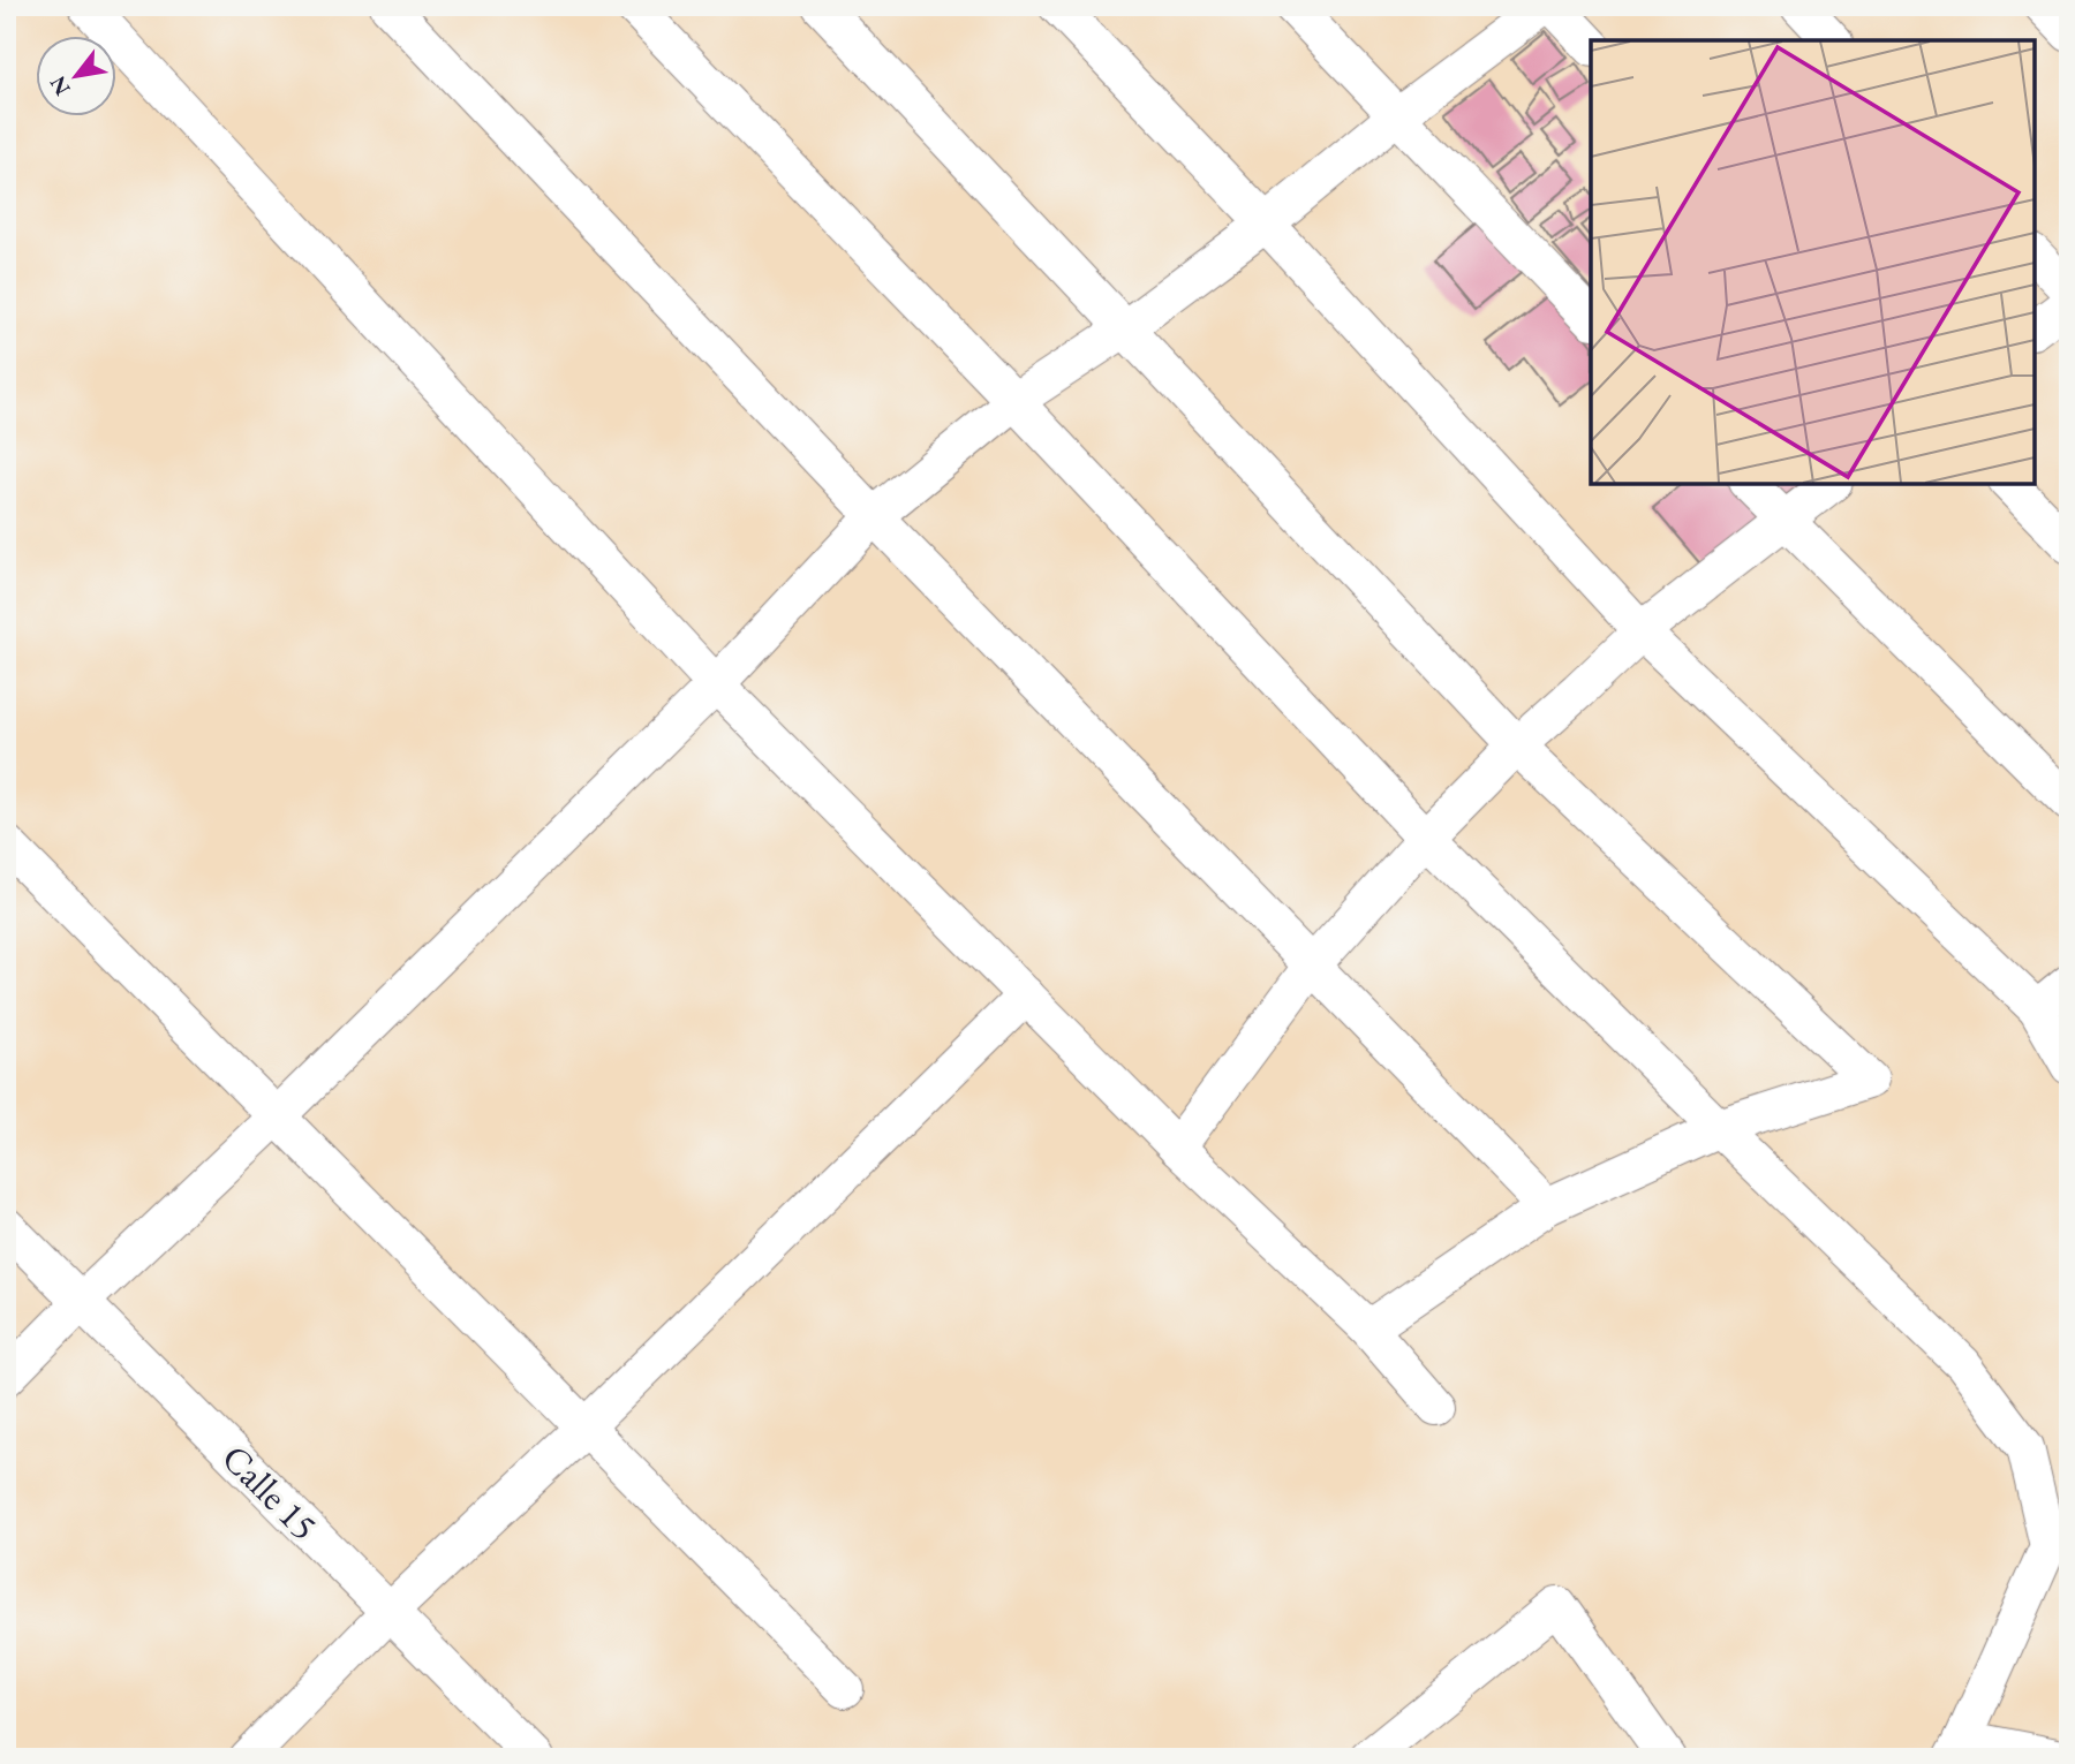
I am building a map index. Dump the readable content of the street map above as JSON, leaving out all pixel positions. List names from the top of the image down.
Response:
{
  "streets": {
    "street": ["Calle 15"]
  },
  "north": "bottom left"
}
